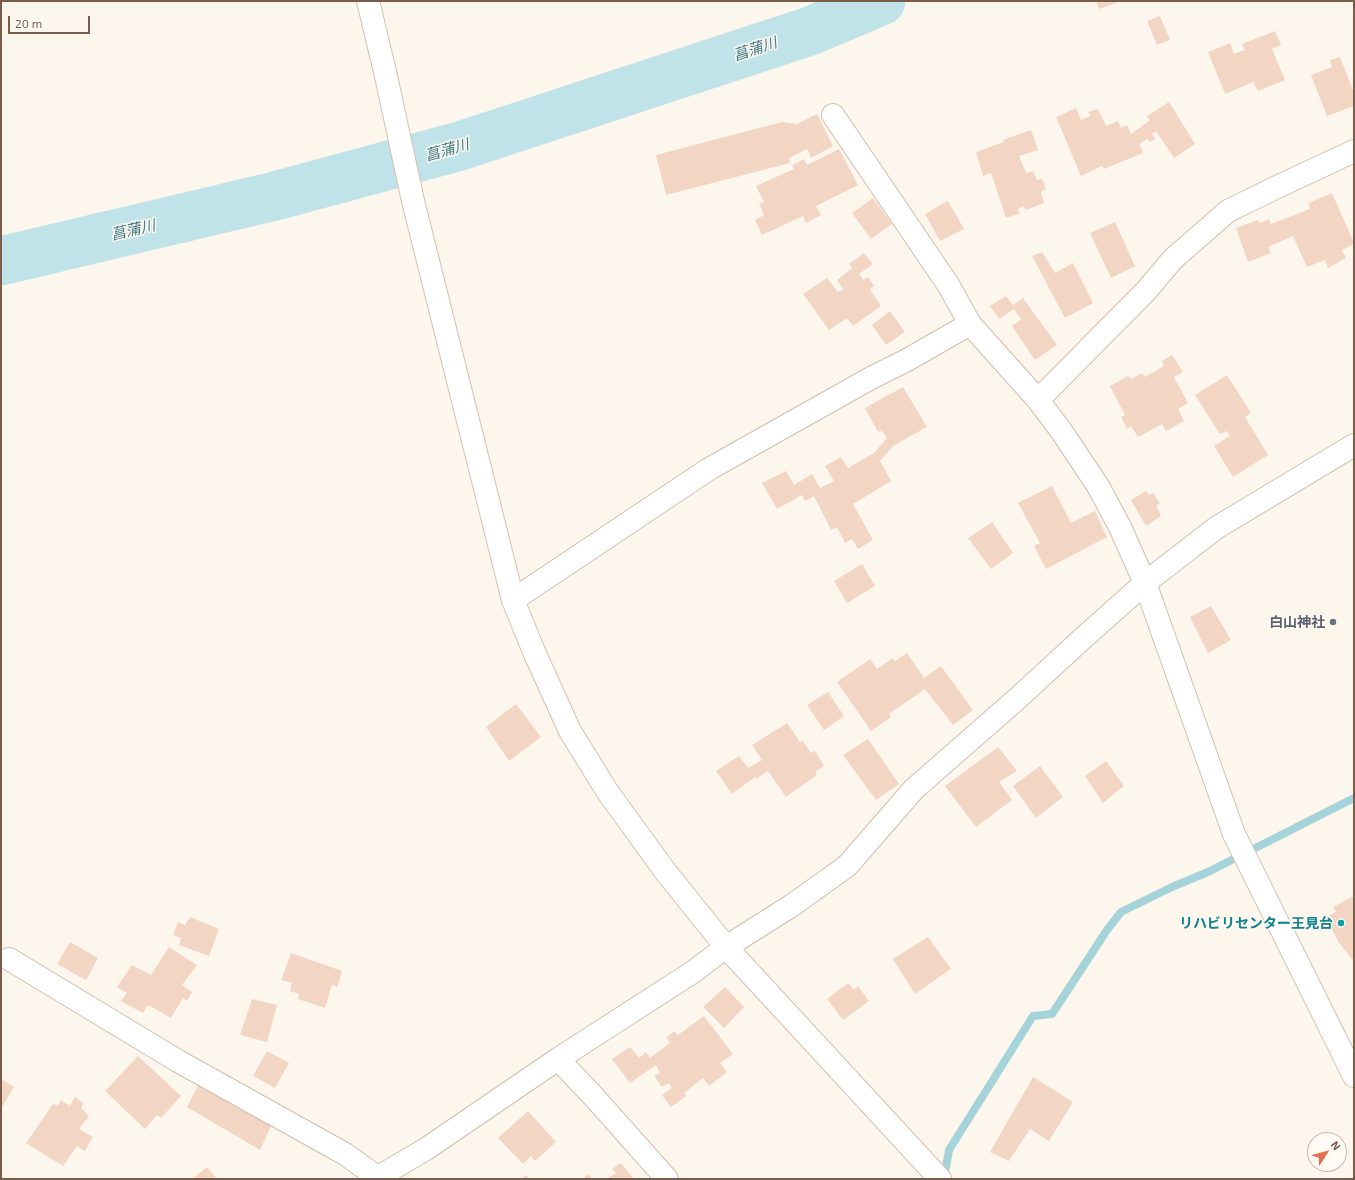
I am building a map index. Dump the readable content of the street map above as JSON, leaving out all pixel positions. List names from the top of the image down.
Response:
{
  "water": ["菖蒲川"],
  "places": ["白山神社", "リハビリセンター王見台"],
  "scale_bar": "20 m",
  "north": "top right"
}
